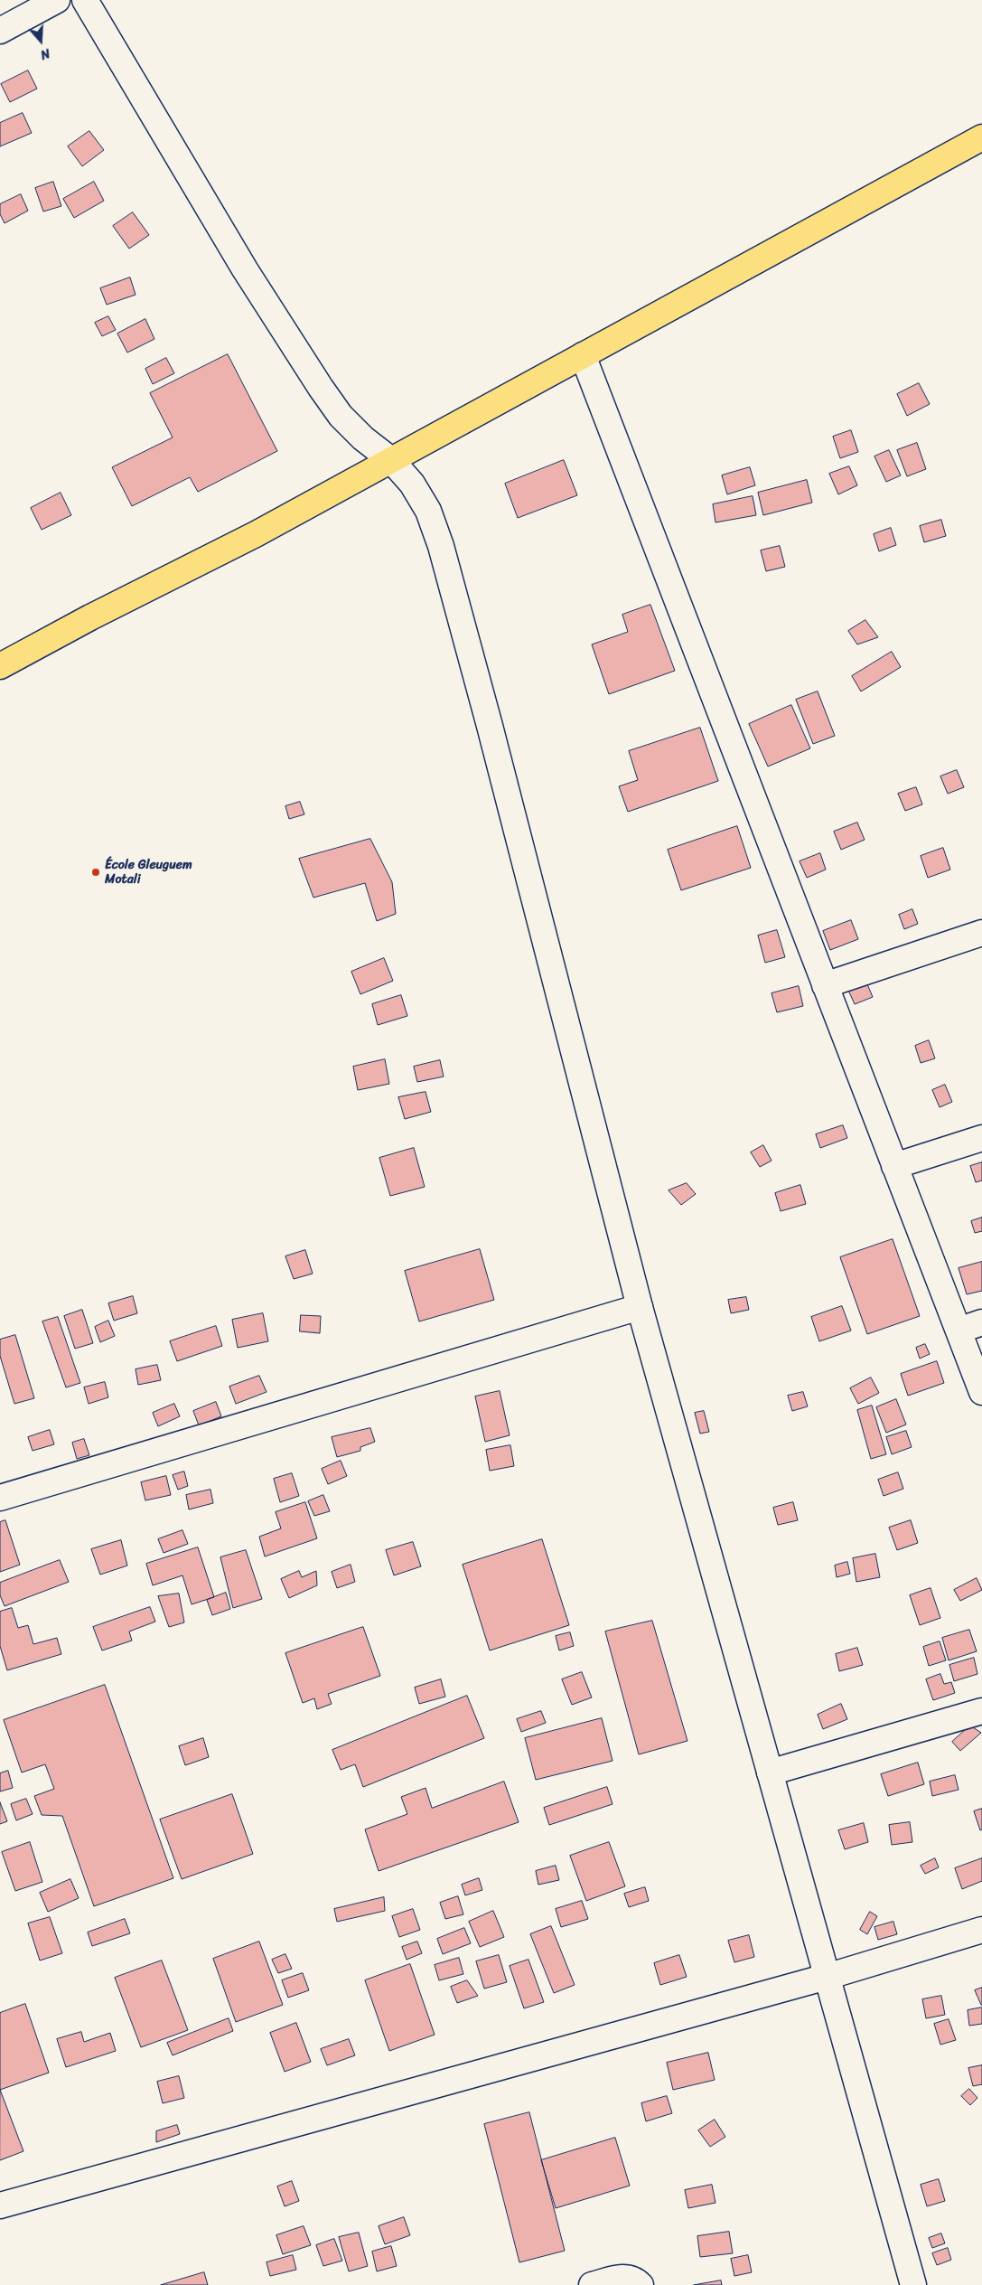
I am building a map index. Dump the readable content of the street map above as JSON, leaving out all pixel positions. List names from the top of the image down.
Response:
{
  "places": ["École Gleuguem Motali"],
  "north": "bottom"
}
